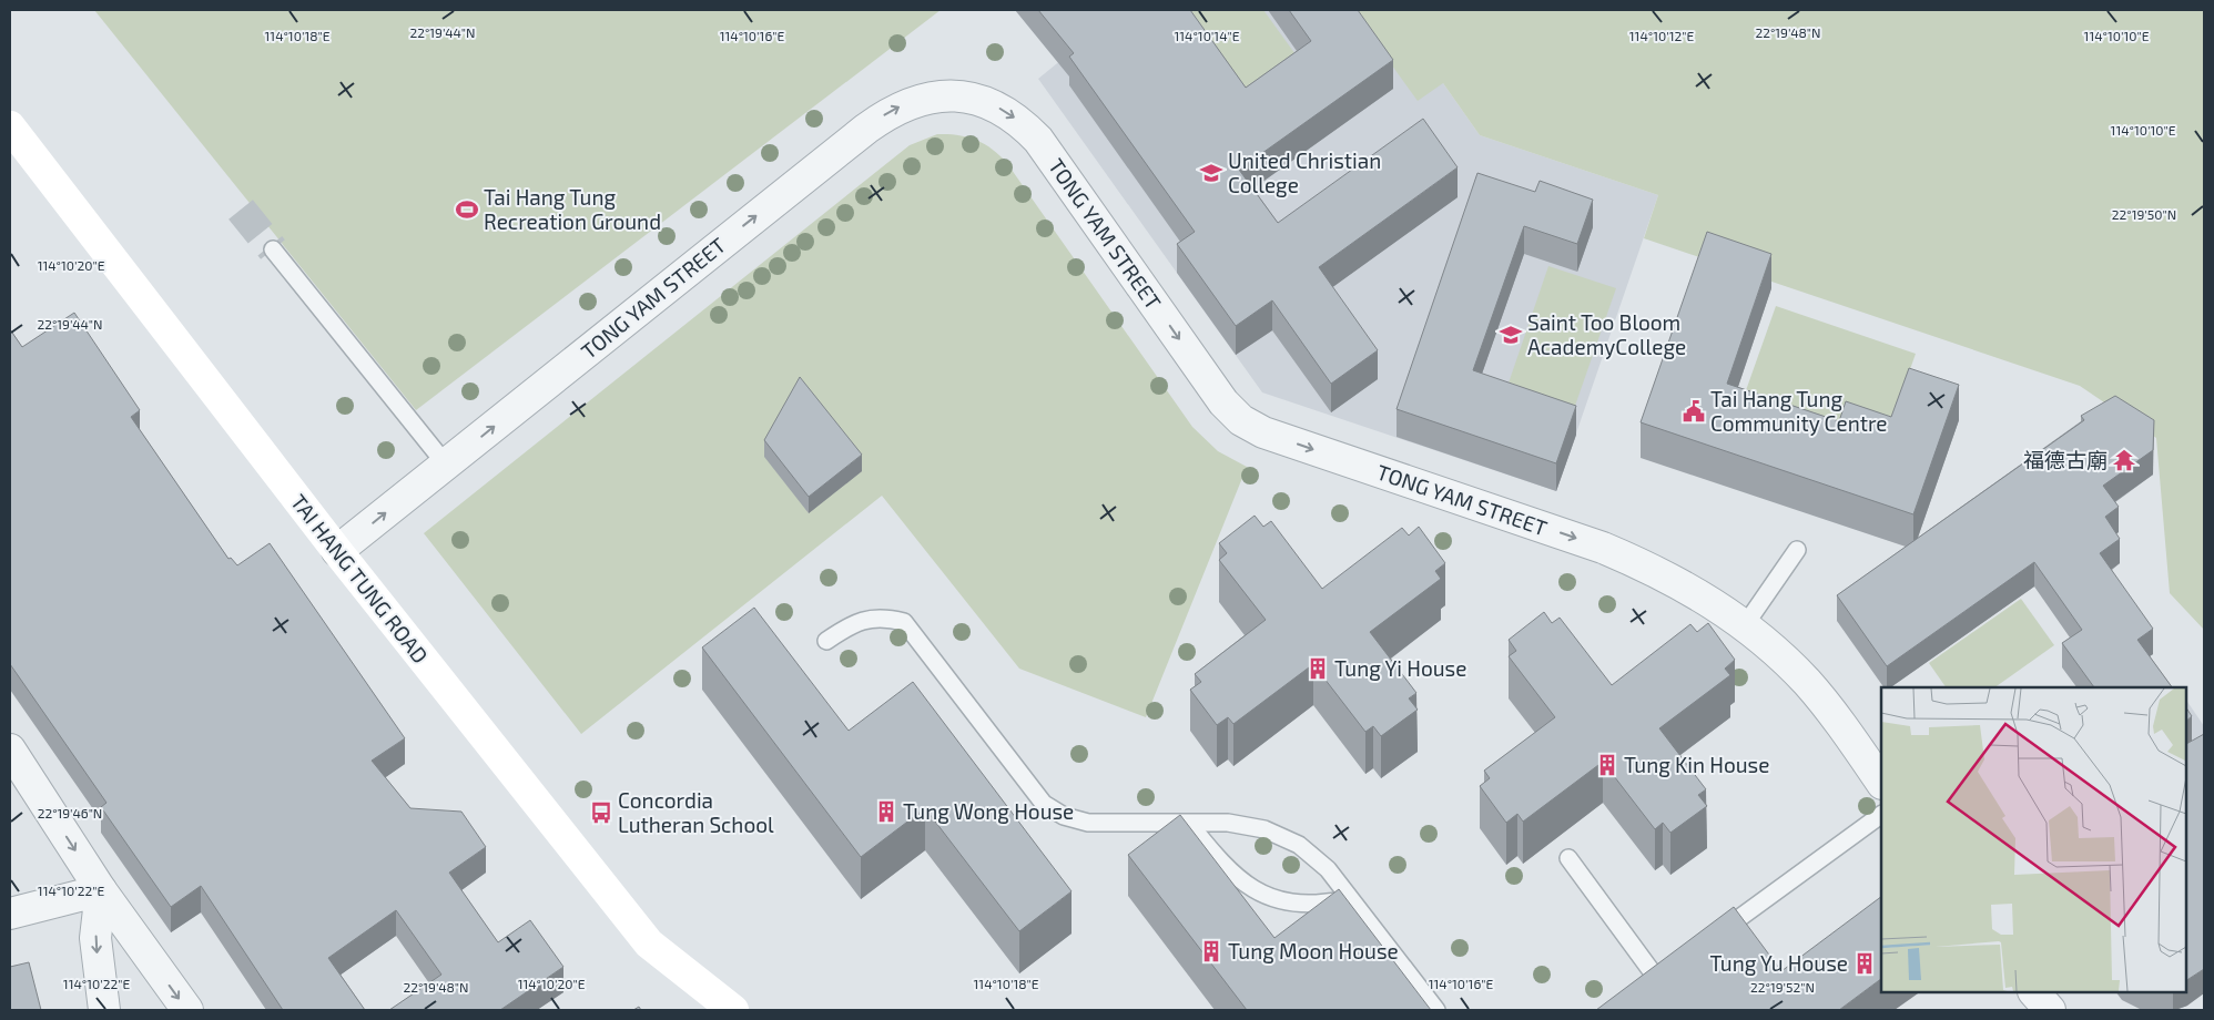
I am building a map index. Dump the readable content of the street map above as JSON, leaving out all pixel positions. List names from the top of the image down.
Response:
{
  "streets": {
    "main road": ["TAI HANG TUNG ROAD"],
    "street": ["TONG YAM STREET"]
  },
  "crossings": [
    ["TONG YAM STREET", "TAI HANG TUNG ROAD"]
  ],
  "places": {
    "school or university": ["United Christian College", "Saint Too Bloom AcademyCollege"],
    "sports": ["Tai Hang Tung Recreation Ground"],
    "public building": ["Tai Hang Tung Community Centre"],
    "temple": ["福德古廟"],
    "building": [
      "Tung Yi House",
      "Tung Kin House",
      "Tung Wong House",
      "Tung Moon House",
      "Tung Yu House"
    ],
    "bus stop": ["Concordia Lutheran School"]
  },
  "coordinates": [
    "22°19'44\"N",
    "22°19'48\"N",
    "114°10'18\"E",
    "114°10'16\"E",
    "114°10'14\"E",
    "114°10'12\"E",
    "114°10'10\"E",
    "22°19'50\"N",
    "114°10'20\"E",
    "22°19'46\"N",
    "114°10'22\"E",
    "22°19'52\"N"
  ]
}
